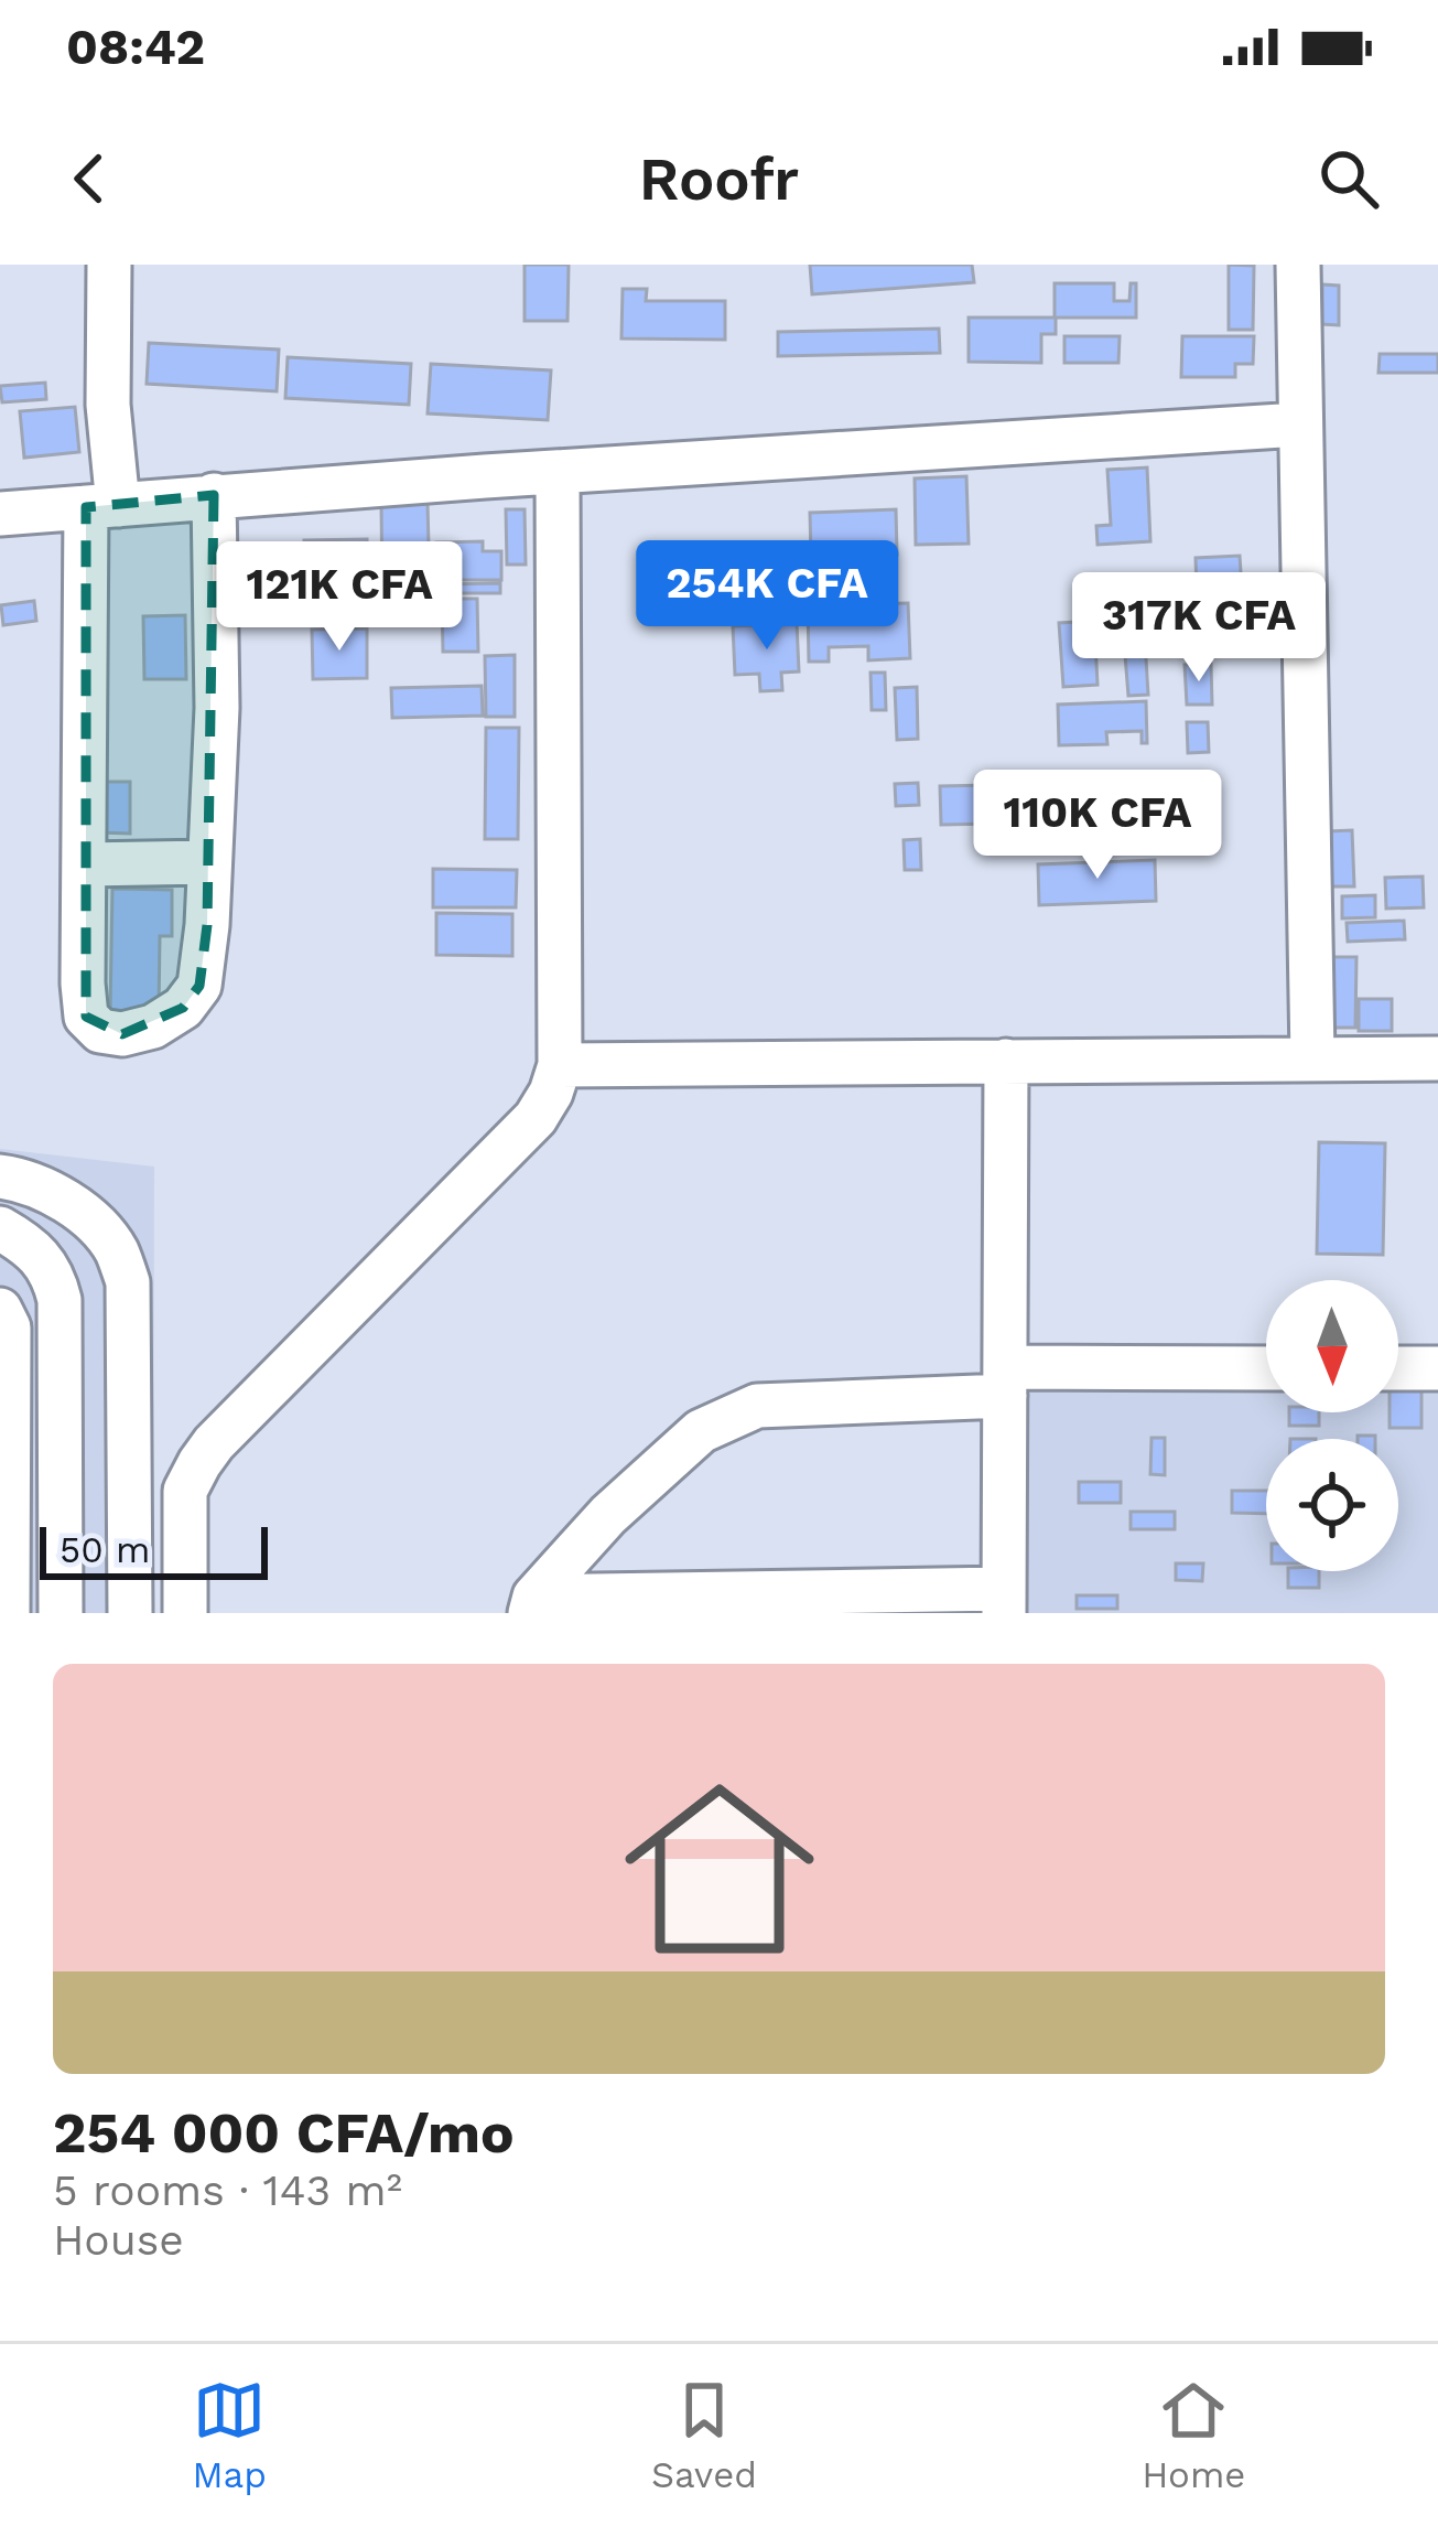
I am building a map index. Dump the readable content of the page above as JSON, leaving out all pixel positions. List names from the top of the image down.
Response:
{
  "scale_bar": "50 m",
  "north": "bottom",
  "page": {
    "status": "08:42",
    "header": "Roofr",
    "price": [
      "254K CFA",
      "121K CFA",
      "317K CFA",
      "110K CFA"
    ],
    "scale": "50 m",
    "list": [
      {
        "name": "254 000 CFA/mo",
        "note": "5 rooms · 143 m² · House"
      }
    ],
    "tabs": ["Map", "Saved", "Home"]
  }
}
